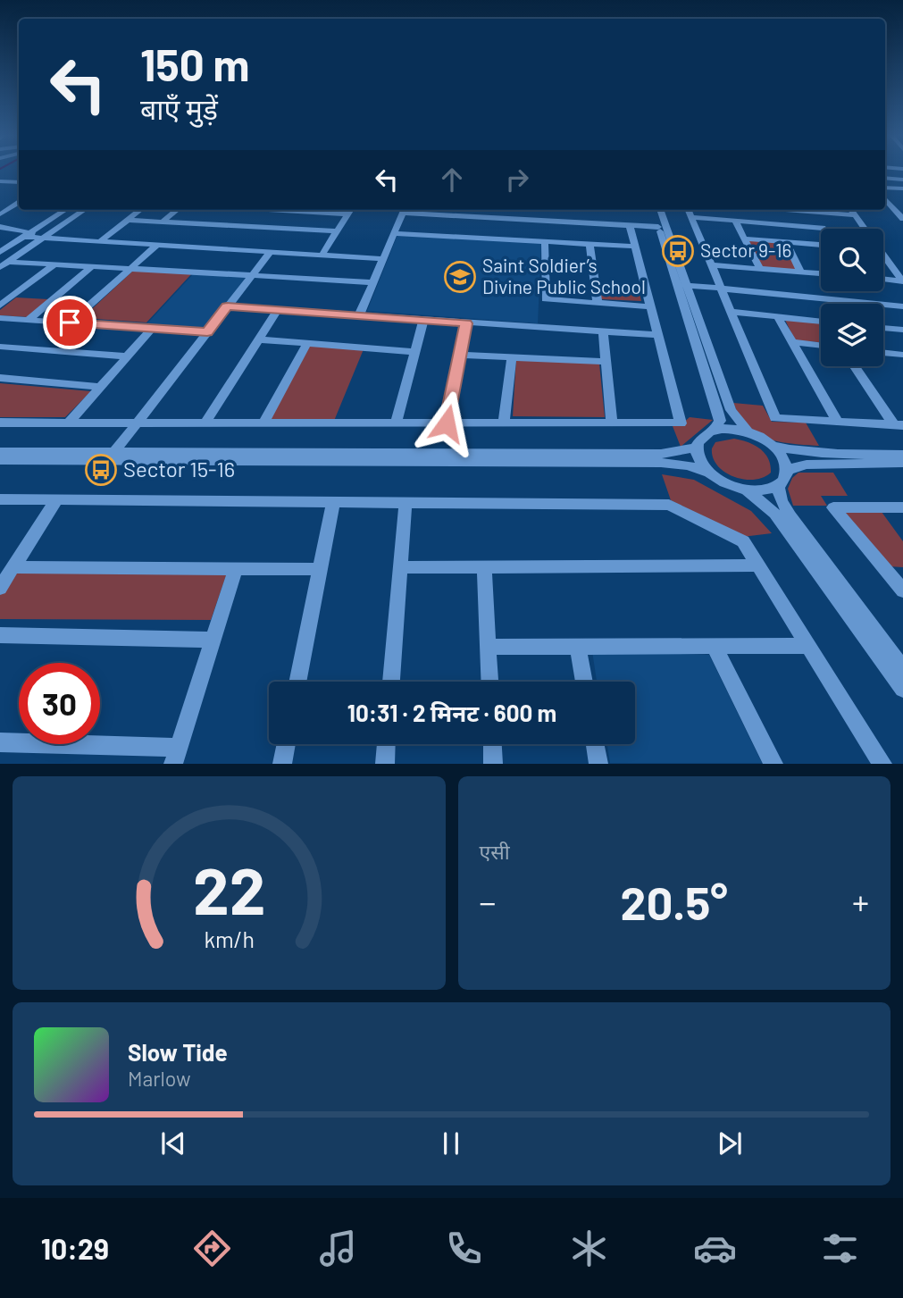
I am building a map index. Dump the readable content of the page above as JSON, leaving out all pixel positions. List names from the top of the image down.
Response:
{
  "places": {
    "bus stop": ["Sector 9-16", "Sector 15-16"],
    "school or university": ["Saint Soldier’s Divine Public School"]
  },
  "page": {
    "turn": ["150 m", "बाएँ मुड़ें"],
    "limit": "30",
    "trip": "10:31 · 2 मिनट · 600 m",
    "tile": "एसी",
    "heat": ["−", "20.5°", "+"],
    "song": ["Slow Tide", "Marlow"],
    "tabs": "10:29",
    "gauge": ["22", "km/h"]
  }
}
